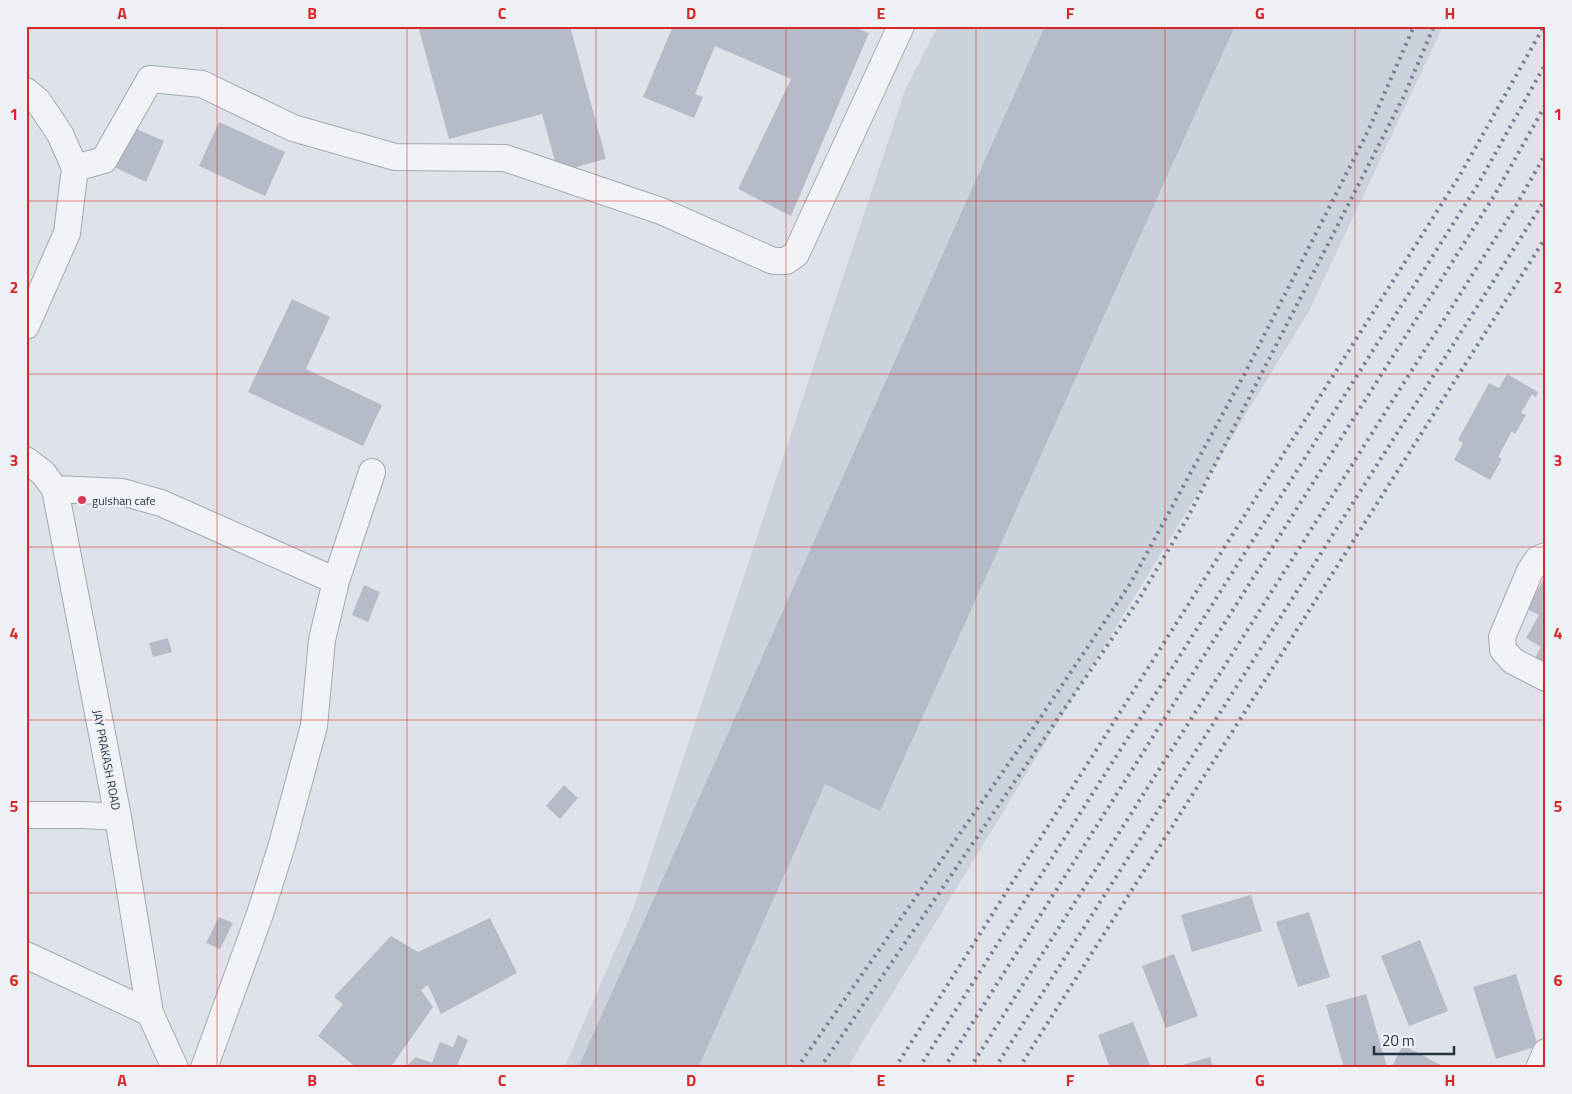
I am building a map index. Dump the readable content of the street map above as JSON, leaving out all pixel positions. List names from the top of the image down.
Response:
{
  "streets": {
    "street": ["JAY PRAKASH ROAD"]
  },
  "places": ["gulshan cafe"],
  "scale_bar": "20 m",
  "grid": {
    "columns": [
      "A",
      "B",
      "C",
      "D",
      "E",
      "F",
      "G",
      "H"
    ],
    "rows": [
      "1",
      "2",
      "3",
      "4",
      "5",
      "6"
    ]
  }
}
